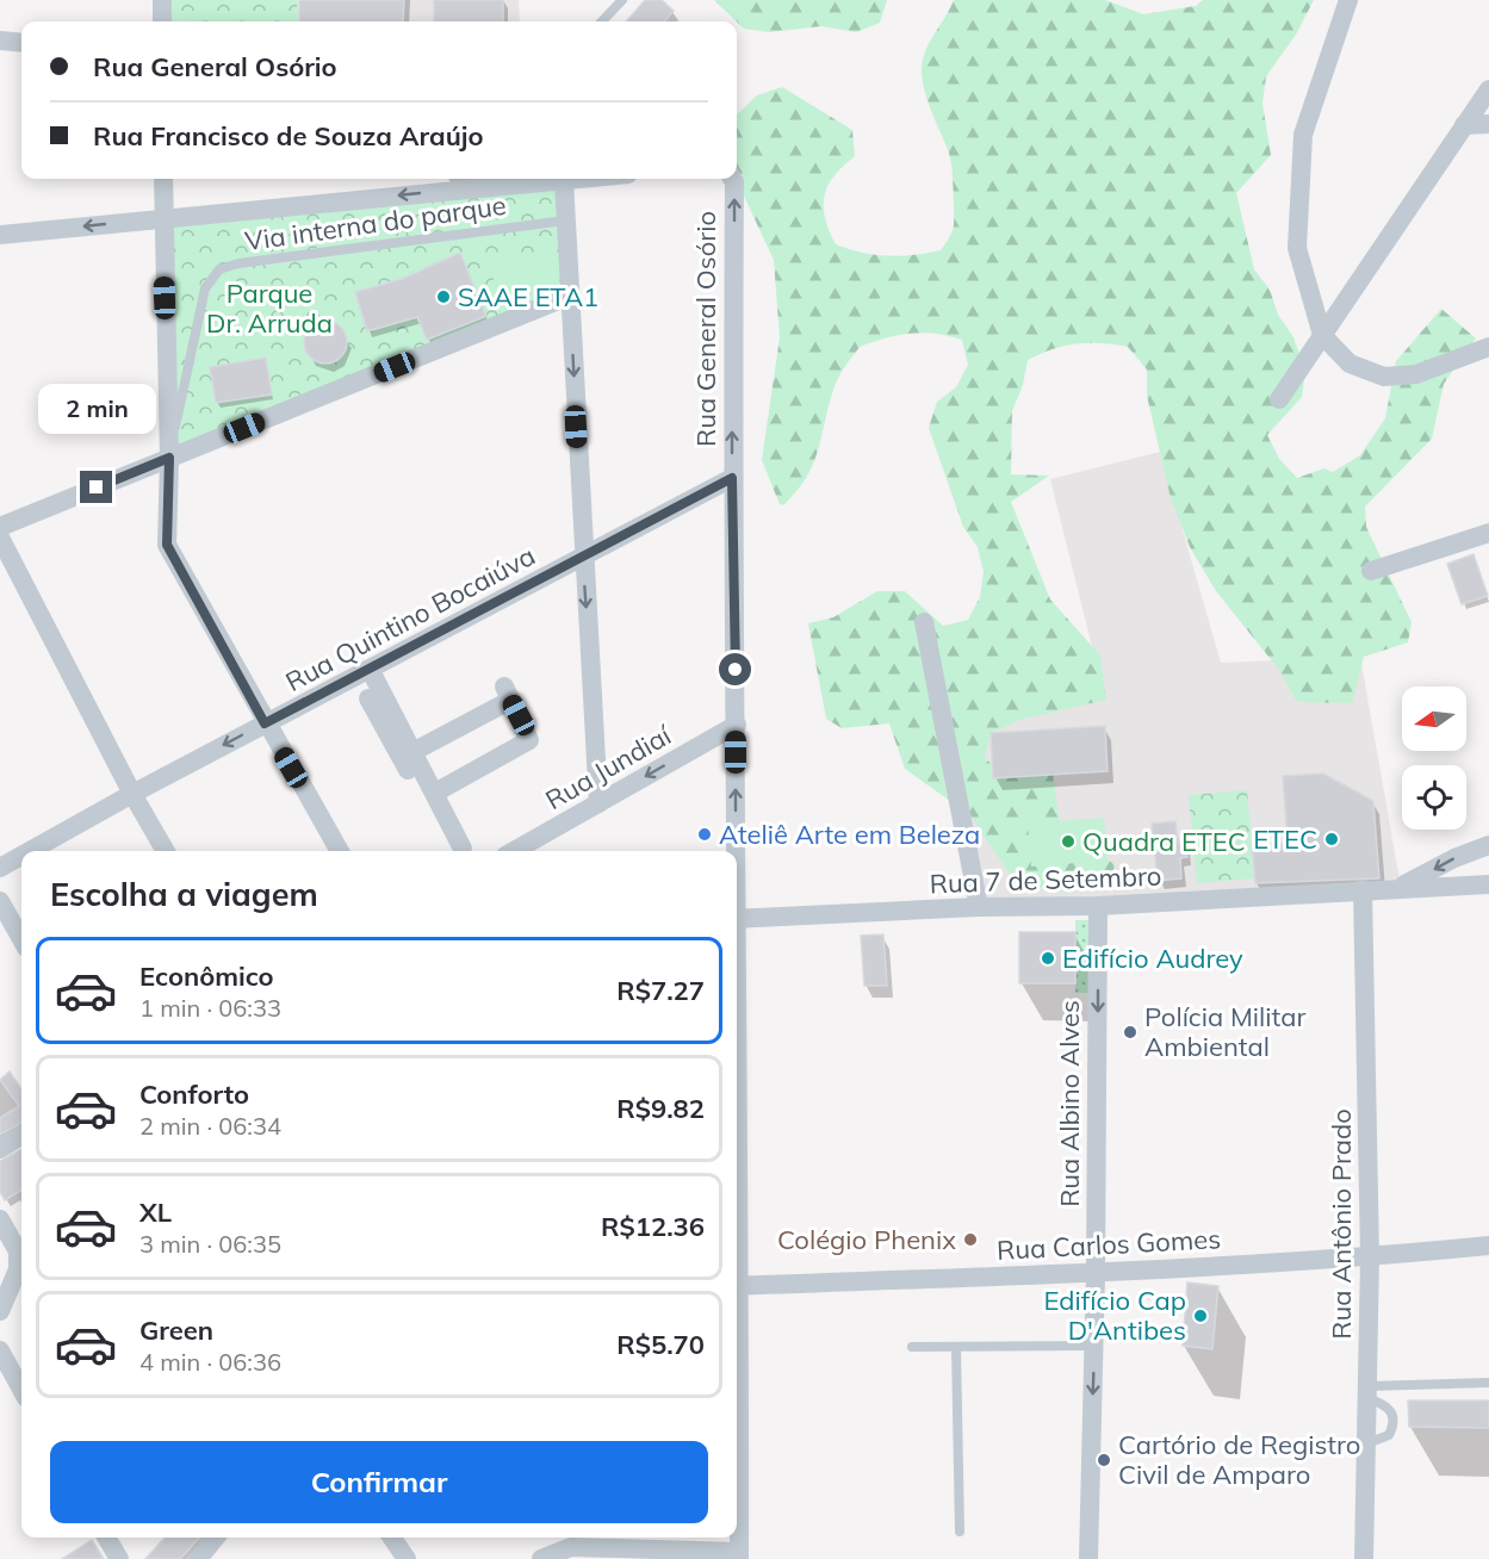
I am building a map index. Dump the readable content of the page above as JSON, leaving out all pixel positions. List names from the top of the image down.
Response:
{
  "streets": {
    "street": [
      "Rua General Osório",
      "Rua Quintino Bocaiúva",
      "Rua Jundiaí",
      "Rua 7 de Setembro",
      "Rua Albino Alves",
      "Rua Antônio Prado",
      "Rua Carlos Gomes"
    ],
    "lane": ["Via interna do parque"]
  },
  "crossings": [
    ["Rua General Osório", "Rua Quintino Bocaiúva"],
    ["Rua General Osório", "Rua Jundiaí"],
    ["Rua 7 de Setembro", "Rua Albino Alves"],
    ["Rua 7 de Setembro", "Rua Antônio Prado"],
    ["Rua Albino Alves", "Rua Carlos Gomes"],
    ["Rua Antônio Prado", "Rua Carlos Gomes"]
  ],
  "one_way": ["Rua Jundiaí", "Rua Albino Alves"],
  "parks": ["Parque Dr. Arruda"],
  "places": [
    "SAAE ETA1",
    "Ateliê Arte em Beleza",
    "ETEC",
    "Quadra ETEC",
    "Edifício Audrey",
    "Polícia Militar Ambiental",
    "Colégio Phenix",
    "Edifício Cap D'Antibes",
    "Cartório de Registro Civil de Amparo"
  ],
  "north": "left",
  "page": {
    "banner": ["Rua General Osório", "Rua Francisco de Souza Araújo"],
    "bubble": "2 min",
    "heading": "Escolha a viagem",
    "list": [
      {
        "name": "Econômico",
        "note": "1 min · 06:33",
        "value": "R$7.27"
      },
      {
        "name": "Conforto",
        "note": "2 min · 06:34",
        "value": "R$9.82"
      },
      {
        "name": "XL",
        "note": "3 min · 06:35",
        "value": "R$12.36"
      },
      {
        "name": "Green",
        "note": "4 min · 06:36",
        "value": "R$5.70"
      }
    ],
    "buttons": "Confirmar"
  }
}
